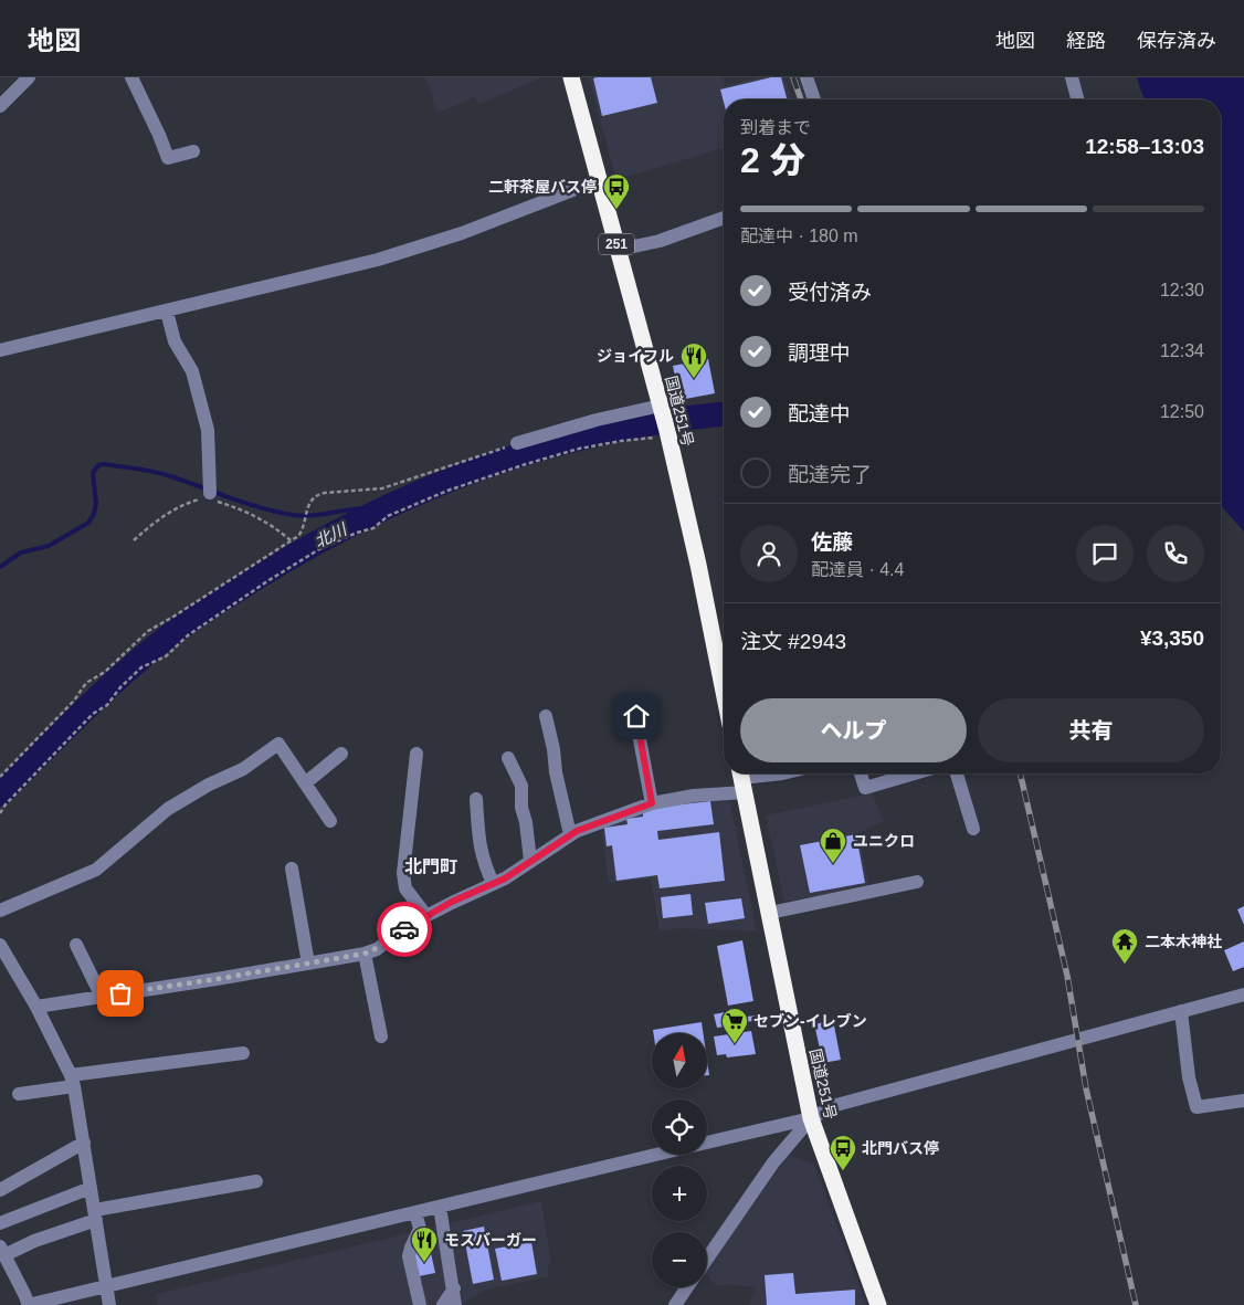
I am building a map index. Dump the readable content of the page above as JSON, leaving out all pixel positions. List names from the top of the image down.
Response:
{
  "streets": {
    "highway": ["251", "国道251号"]
  },
  "districts": ["北門町"],
  "water": ["北川"],
  "places": {
    "bus stop": ["二軒茶屋バス停", "北門バス停"],
    "restaurant": ["ジョイフル", "モスバーガー"],
    "shop": ["ユニクロ"],
    "temple": ["二本木神社"],
    "supermarket": ["セブン-イレブン"]
  },
  "north": "top",
  "page": {
    "header": "地図",
    "nav": ["地図", "経路", "保存済み"],
    "heading": ["2 分", "到着まで", "12:58–13:03"],
    "panel": [
      "佐藤",
      "配達員 · 4.4",
      "注文 #2943",
      "¥3,350"
    ],
    "bar": "配達中 · 180 m",
    "list": [
      ["受付済み", "12:30"],
      ["調理中", "12:34"],
      ["配達中", "12:50"],
      "配達完了"
    ],
    "buttons": ["ヘルプ", "共有"],
    "map_buttons": ["+", "−"]
  }
}
